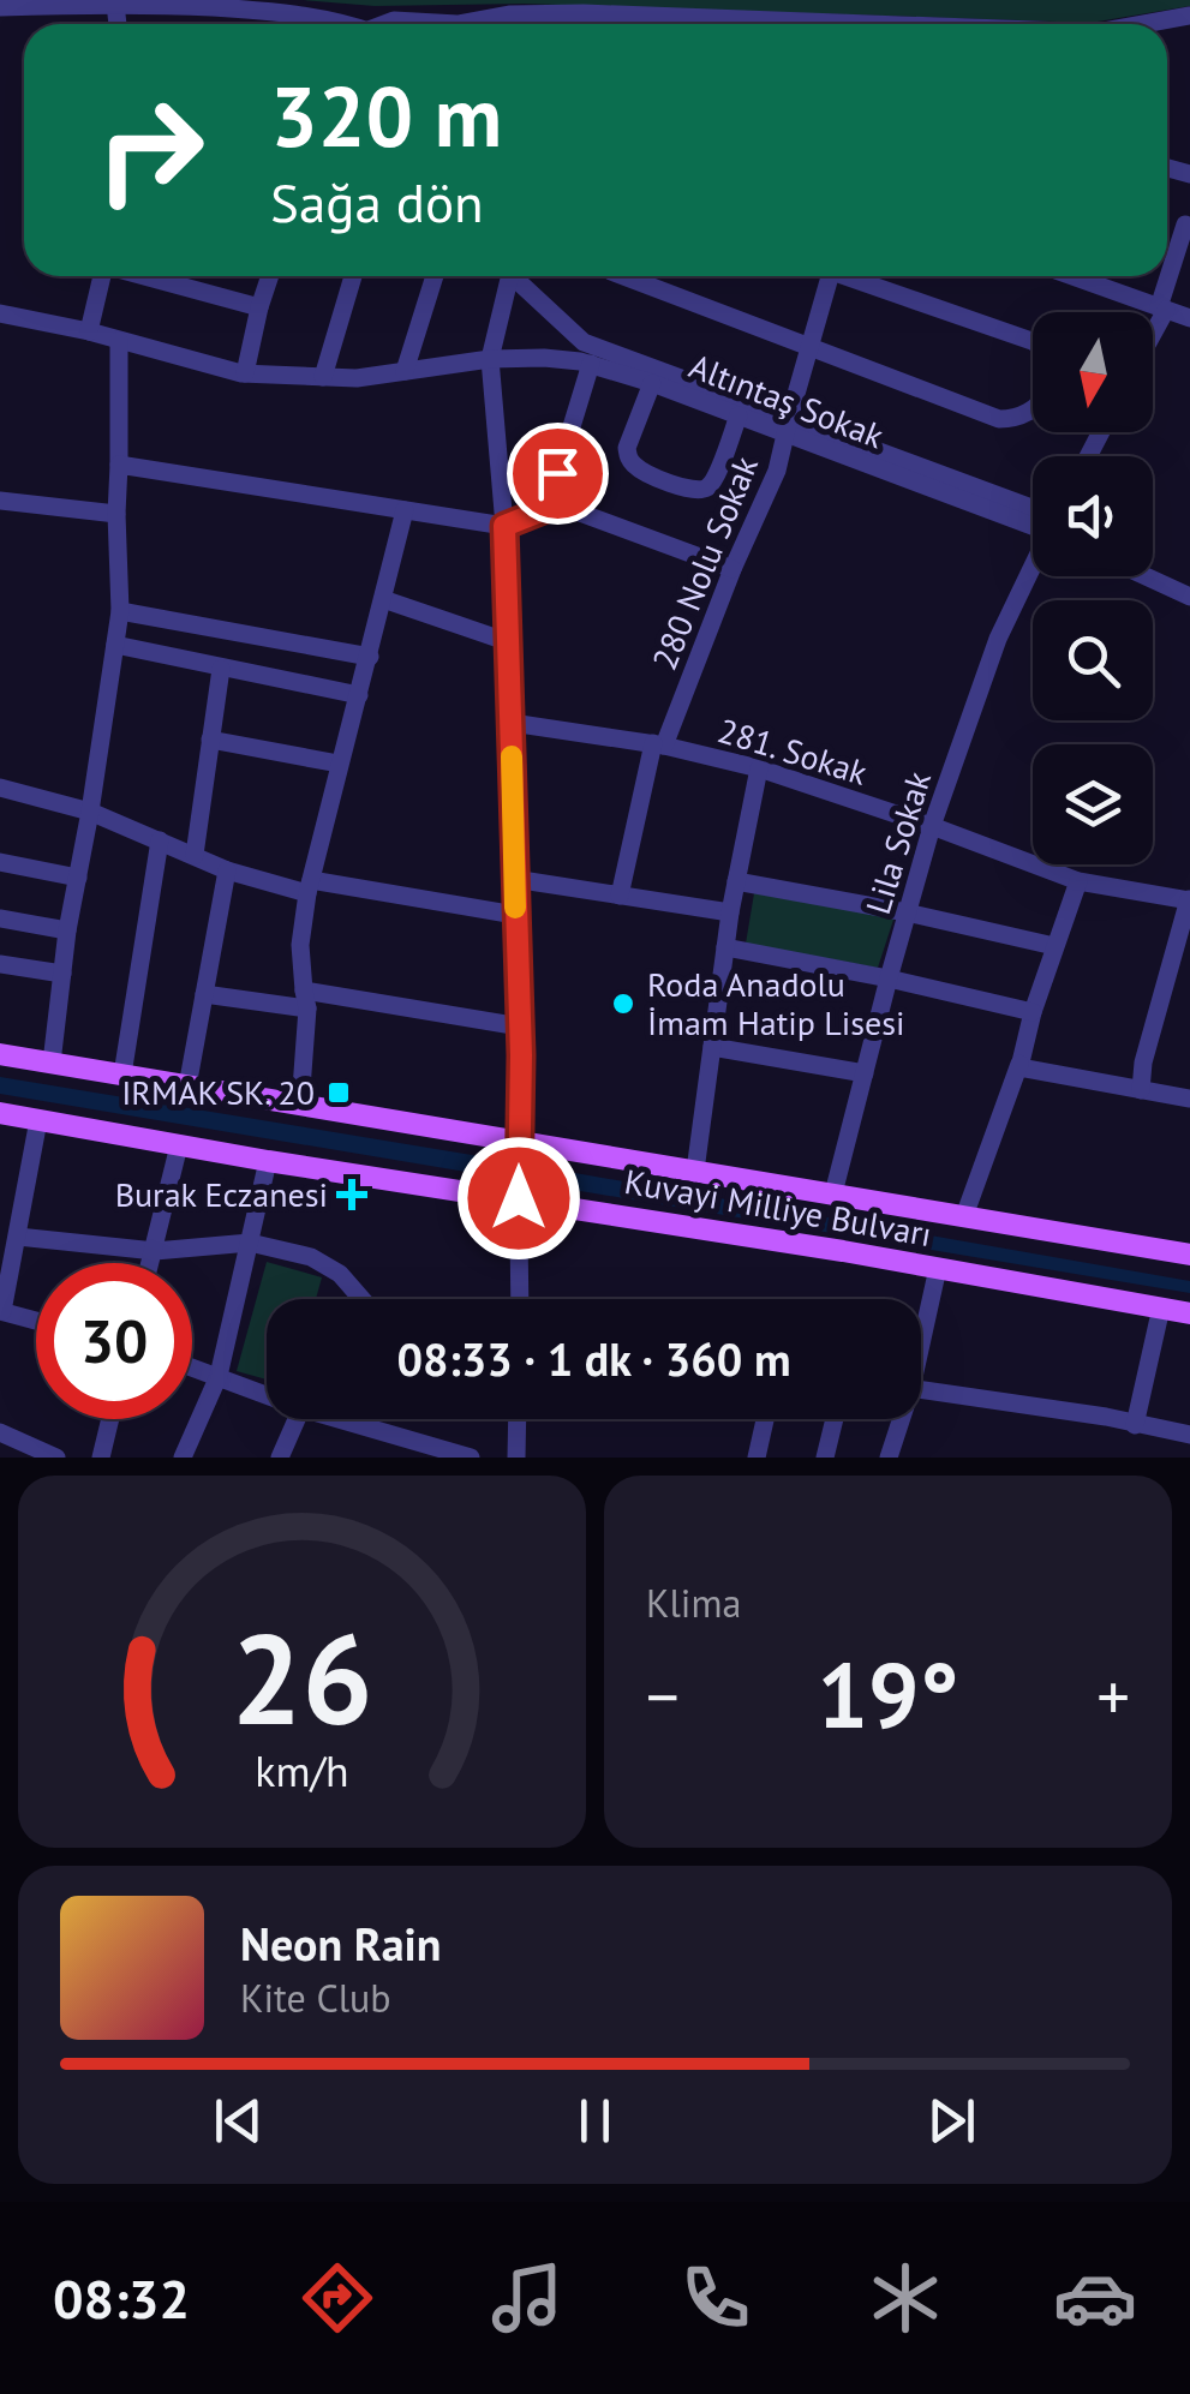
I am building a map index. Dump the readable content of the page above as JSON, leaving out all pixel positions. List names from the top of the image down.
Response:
{
  "streets": {
    "main road": ["Kuvayi Milliye Bulvarı"],
    "street": [
      "Altıntaş Sokak",
      "280 Nolu Sokak",
      "281. Sokak",
      "Lila Sokak"
    ]
  },
  "crossings": [
    ["Altıntaş Sokak", "280 Nolu Sokak"],
    ["280 Nolu Sokak", "281. Sokak"],
    ["281. Sokak", "Lila Sokak"],
    ["Lila Sokak", "Kuvayi Milliye Bulvarı"]
  ],
  "places": {
    "other": ["Roda Anadolu İmam Hatip Lisesi"],
    "transit": ["IRMAK SK. 20"],
    "health": ["Burak Eczanesi"]
  },
  "north": "bottom",
  "page": {
    "turn": ["320 m", "Sağa dön"],
    "limit": "30",
    "trip": "08:33 · 1 dk · 360 m",
    "tile": "Klima",
    "heat": ["−", "19°", "+"],
    "song": ["Neon Rain", "Kite Club"],
    "tabs": "08:32",
    "gauge": ["26", "km/h"]
  }
}
